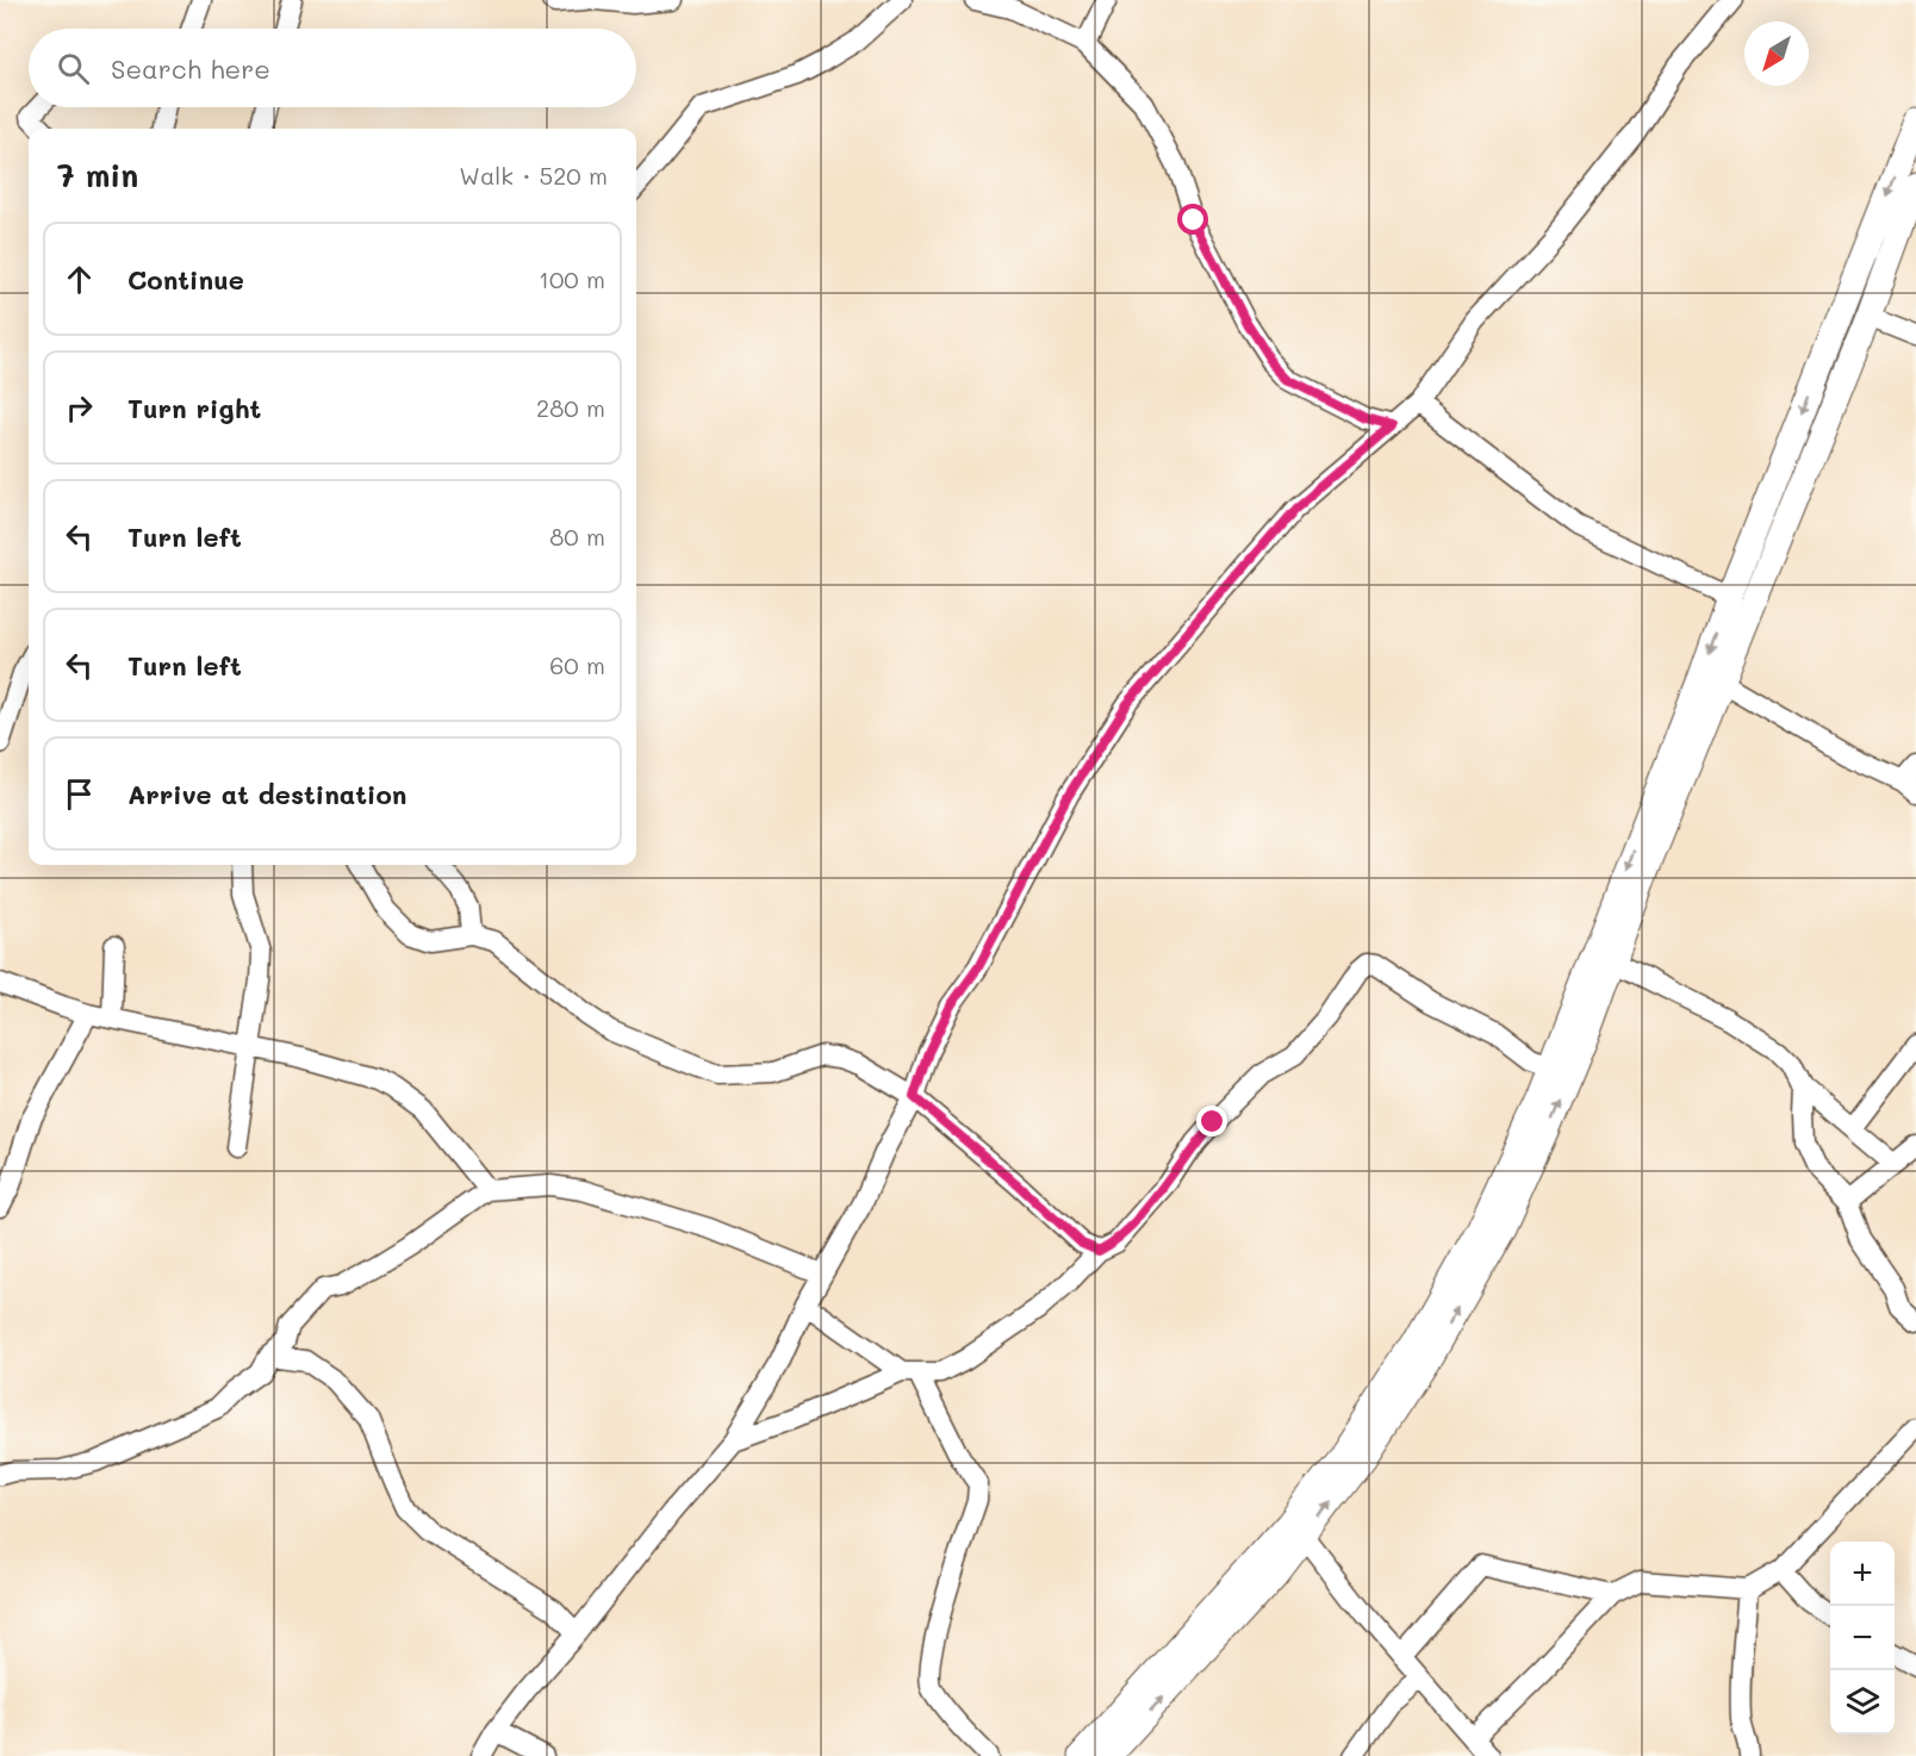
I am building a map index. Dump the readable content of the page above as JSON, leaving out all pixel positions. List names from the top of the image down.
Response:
{
  "north": "bottom left",
  "page": {
    "search": "Search here",
    "heading": ["7 min", "Walk · 520 m"],
    "list": [
      ["Continue", "100 m"],
      ["Turn right", "280 m"],
      ["Turn left", "80 m"],
      ["Turn left", "60 m"],
      "Arrive at destination"
    ],
    "map_buttons": ["+", "−"]
  }
}
